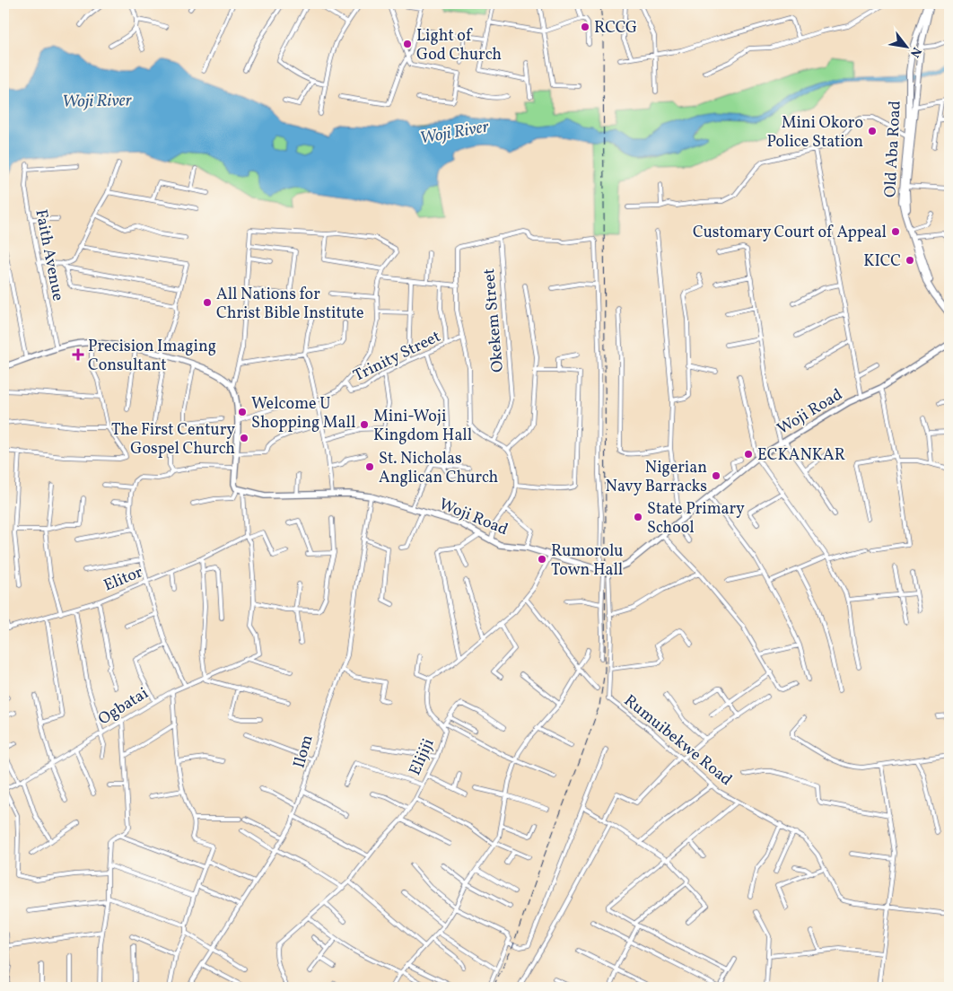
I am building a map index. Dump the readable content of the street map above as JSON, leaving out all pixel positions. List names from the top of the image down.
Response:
{
  "streets": {
    "main road": ["Old Aba Road", "Woji Road"],
    "street": [
      "Faith Avenue",
      "Okekem Street",
      "Trinity Street",
      "Elitor",
      "Ogbatai",
      "Rumuibekwe Road",
      "Ilom",
      "Elijiji"
    ]
  },
  "crossings": [
    ["Woji Road", "Rumuibekwe Road"],
    ["Woji Road", "Ilom"]
  ],
  "water": ["Woji River"],
  "places": {
    "other": [
      "RCCG",
      "Light of God Church",
      "Mini Okoro Police Station",
      "Customary Court of Appeal",
      "KICC",
      "All Nations for Christ Bible Institute",
      "Welcome U Shopping Mall",
      "Mini-Woji Kingdom Hall",
      "The First Century Gospel Church",
      "ECKANKAR",
      "St. Nicholas Anglican Church",
      "Nigerian Navy Barracks",
      "State Primary School",
      "Rumorolu Town Hall"
    ],
    "health": ["Precision Imaging Consultant"]
  },
  "north": "bottom right"
}
